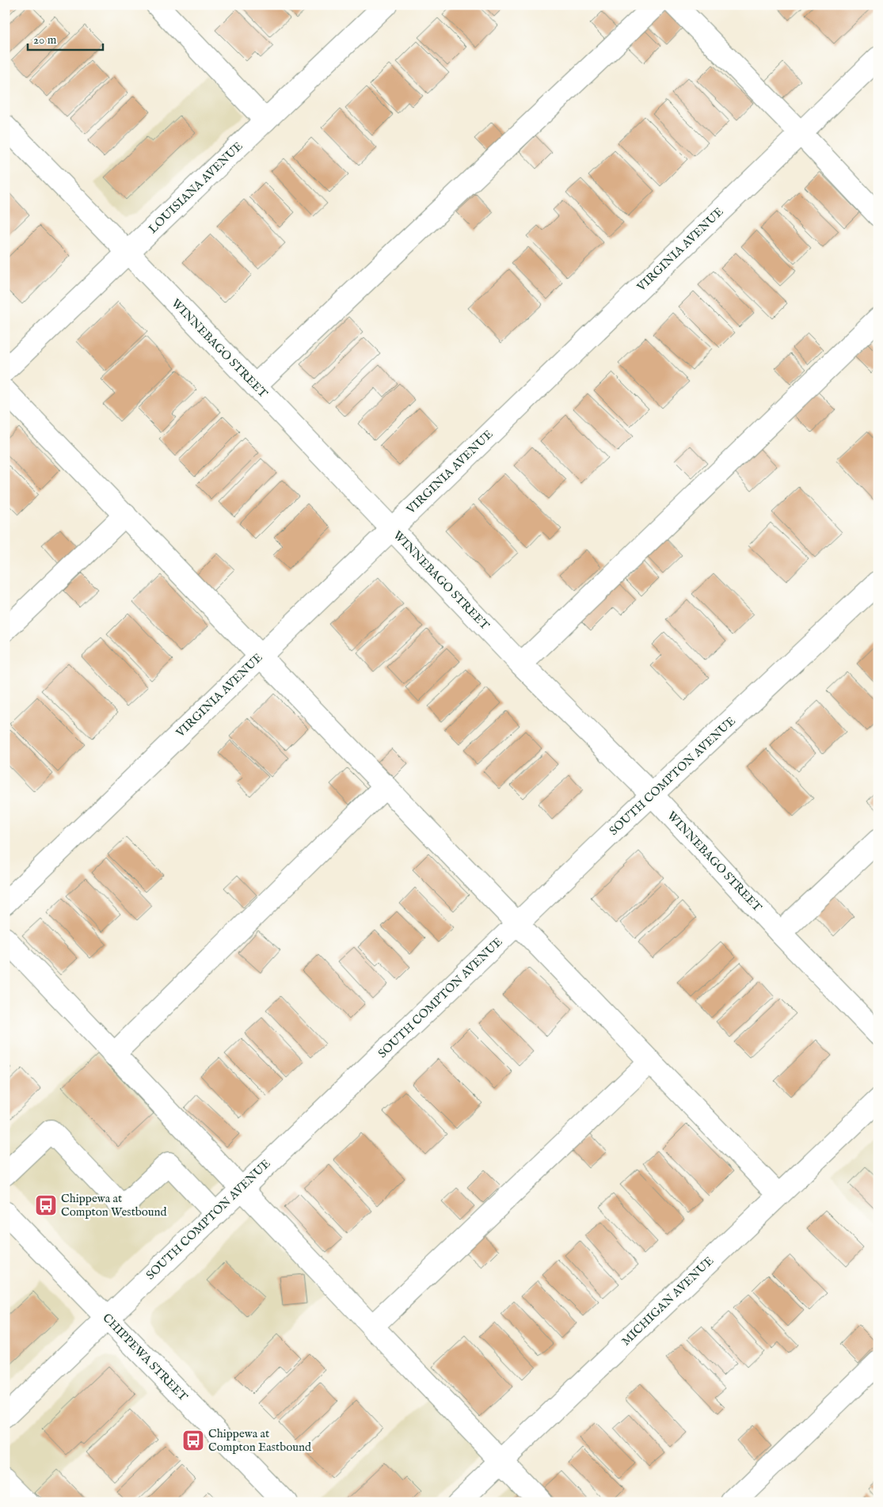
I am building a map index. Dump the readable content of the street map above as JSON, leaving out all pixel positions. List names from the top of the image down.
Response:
{
  "streets": {
    "street": [
      "LOUISIANA AVENUE",
      "VIRGINIA AVENUE",
      "WINNEBAGO STREET",
      "SOUTH COMPTON AVENUE",
      "MICHIGAN AVENUE",
      "CHIPPEWA STREET"
    ]
  },
  "crossings": [
    ["LOUISIANA AVENUE", "WINNEBAGO STREET"],
    ["VIRGINIA AVENUE", "WINNEBAGO STREET"],
    ["WINNEBAGO STREET", "SOUTH COMPTON AVENUE"],
    ["SOUTH COMPTON AVENUE", "CHIPPEWA STREET"]
  ],
  "places": {
    "bus stop": ["Chippewa at Compton Westbound", "Chippewa at Compton Eastbound"]
  },
  "scale_bar": "20 m"
}
